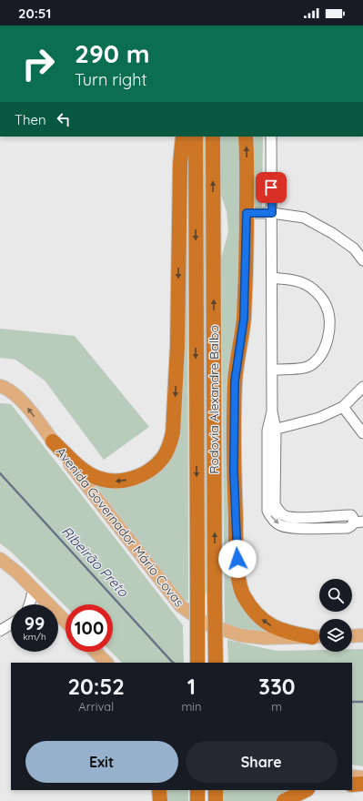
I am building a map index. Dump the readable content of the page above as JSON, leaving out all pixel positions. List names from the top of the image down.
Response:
{
  "streets": {
    "highway": ["Rodovia Alexandre Balbo"],
    "main road": ["Avenida Governador Mário Covas"]
  },
  "water": ["Ribeirão Preto"],
  "page": {
    "status": "20:51",
    "turn": ["290 m", "Turn right"],
    "then": "Then",
    "speed": "99 km/h",
    "limit": "100",
    "eta": [
      "20:52",
      "Arrival",
      "1",
      "min",
      "330",
      "m"
    ],
    "buttons": ["Exit", "Share"]
  }
}
